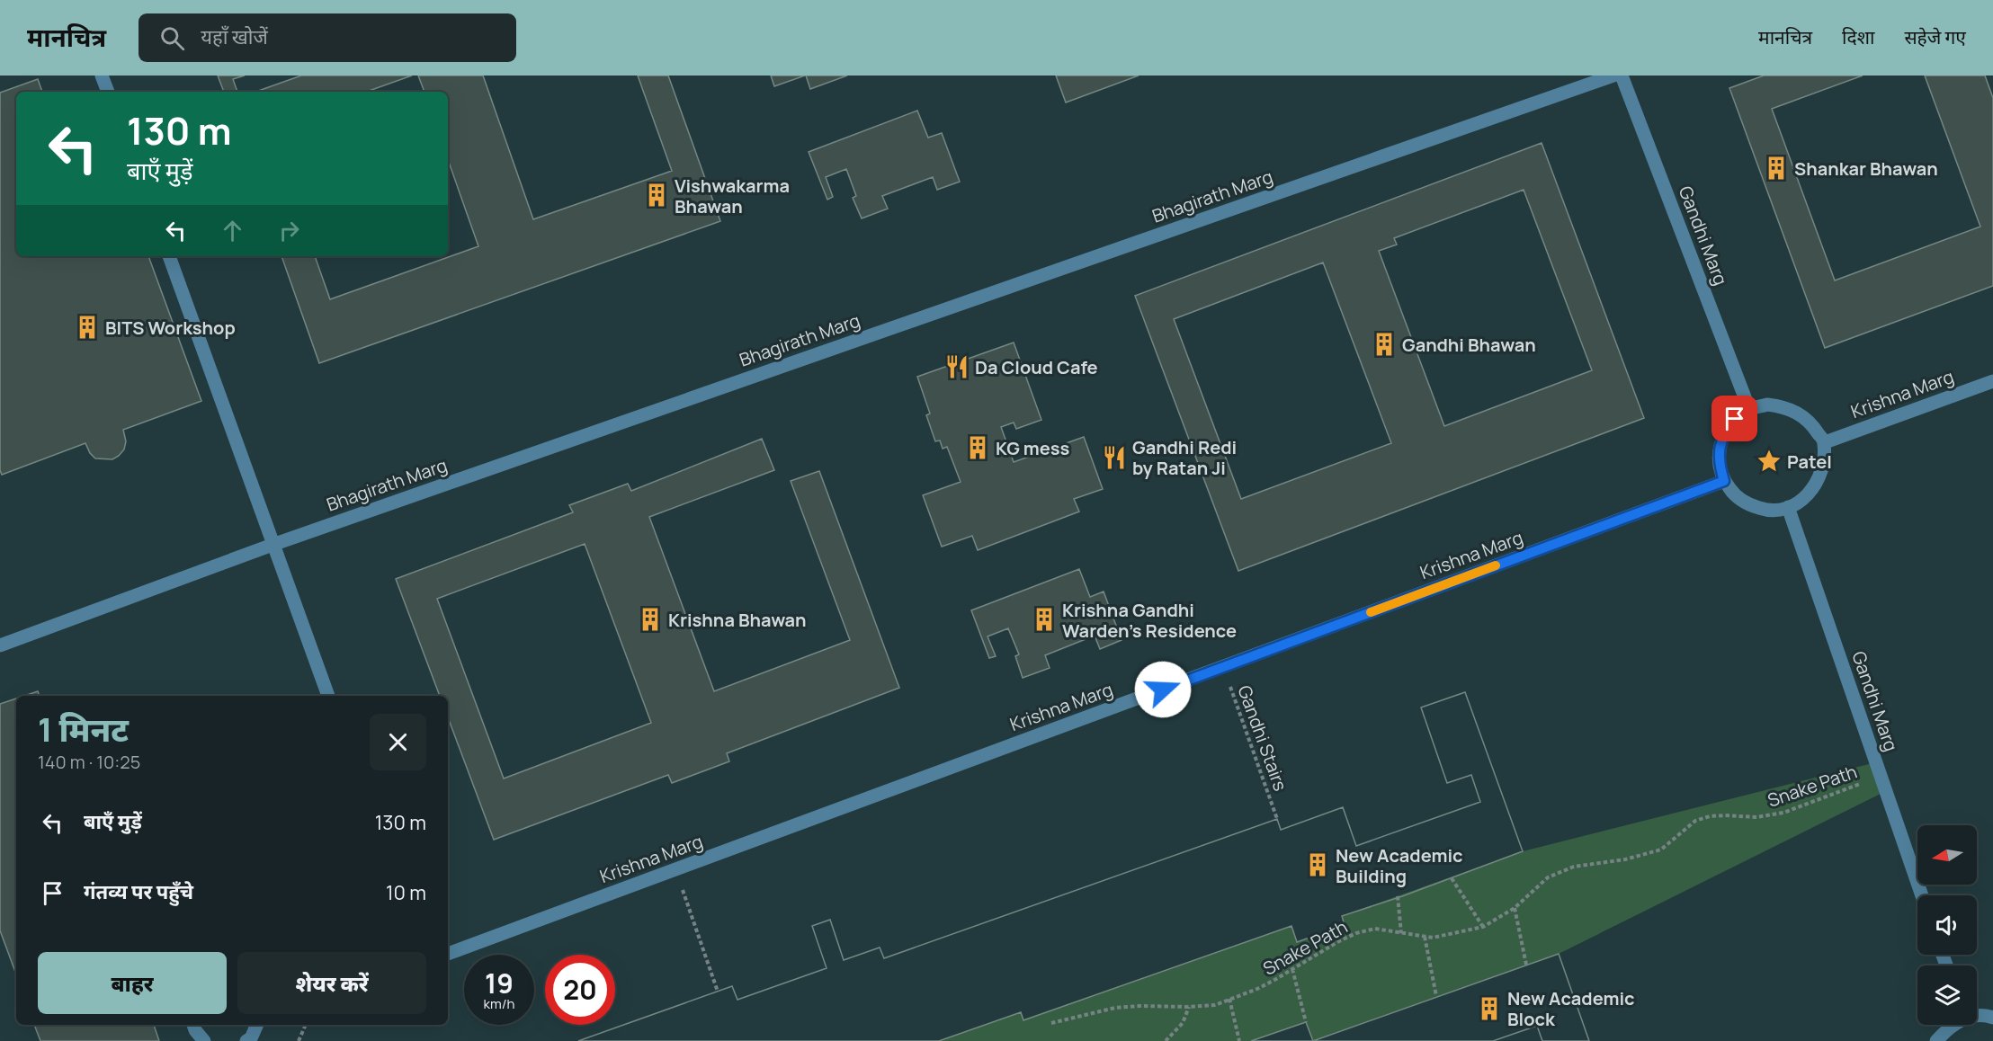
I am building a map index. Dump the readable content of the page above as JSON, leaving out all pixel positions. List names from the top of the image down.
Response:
{
  "streets": {
    "lane": ["Bhagirath Marg", "Gandhi Marg", "Krishna Marg"],
    "path": ["Gandhi Stairs", "Snake Path"]
  },
  "crossings": [
    ["Gandhi Marg", "Krishna Marg"],
    ["Gandhi Marg", "Snake Path"],
    ["Krishna Marg", "Gandhi Stairs"]
  ],
  "places": {
    "building": [
      "Shankar Bhawan",
      "Vishwakarma Bhawan",
      "BITS Workshop",
      "Gandhi Bhawan",
      "KG mess",
      "Krishna Bhawan",
      "Krishna Gandhi Warden's Residence",
      "New Academic Building",
      "New Academic Block"
    ],
    "restaurant": ["Da Cloud Cafe", "Gandhi Redi by Ratan Ji"],
    "place": ["Patel"]
  },
  "north": "left",
  "page": {
    "header": "मानचित्र",
    "search": "यहाँ खोजें",
    "nav": ["मानचित्र", "दिशा", "सहेजे गए"],
    "turn": ["130 m", "बाएँ मुड़ें"],
    "heading": ["1 मिनट", "140 m · 10:25"],
    "list": [
      {
        "name": "बाएँ मुड़ें",
        "value": "130 m"
      },
      {
        "name": "गंतव्य पर पहुँचे",
        "value": "10 m"
      }
    ],
    "buttons": ["बाहर", "शेयर करें"],
    "speed": "19 km/h",
    "limit": "20"
  }
}
